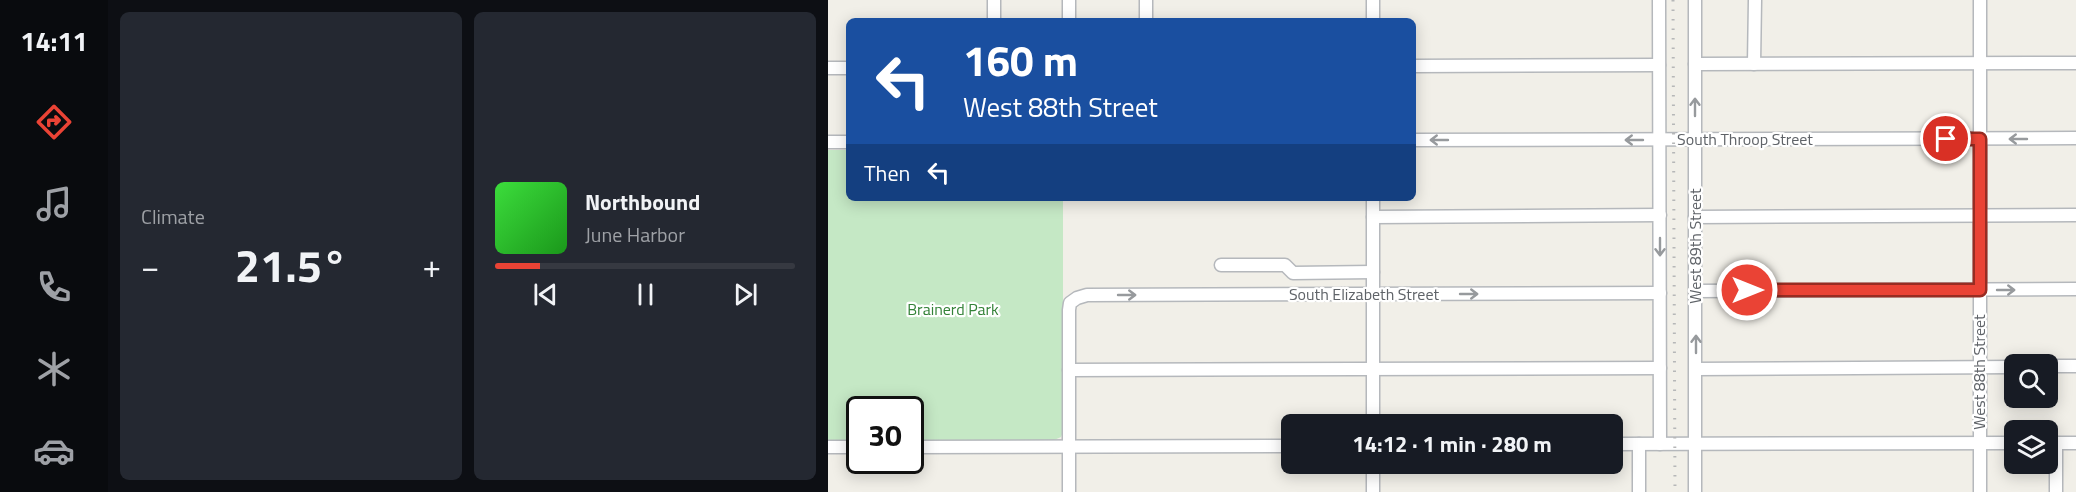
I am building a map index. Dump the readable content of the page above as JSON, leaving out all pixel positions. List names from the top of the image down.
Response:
{
  "streets": {
    "street": [
      "South Throop Street",
      "West 89th Street",
      "South Elizabeth Street",
      "West 88th Street"
    ]
  },
  "crossings": [
    ["South Throop Street", "West 89th Street"],
    ["South Throop Street", "West 88th Street"]
  ],
  "parks": ["Brainerd Park"],
  "page": {
    "tabs": "14:11",
    "tile": "Climate",
    "turn": ["160 m", "West 88th Street"],
    "then": "Then",
    "song": ["Northbound", "June Harbor"],
    "heat": ["−", "21.5°", "+"],
    "limit": "30",
    "trip": "14:12 · 1 min · 280 m"
  }
}
